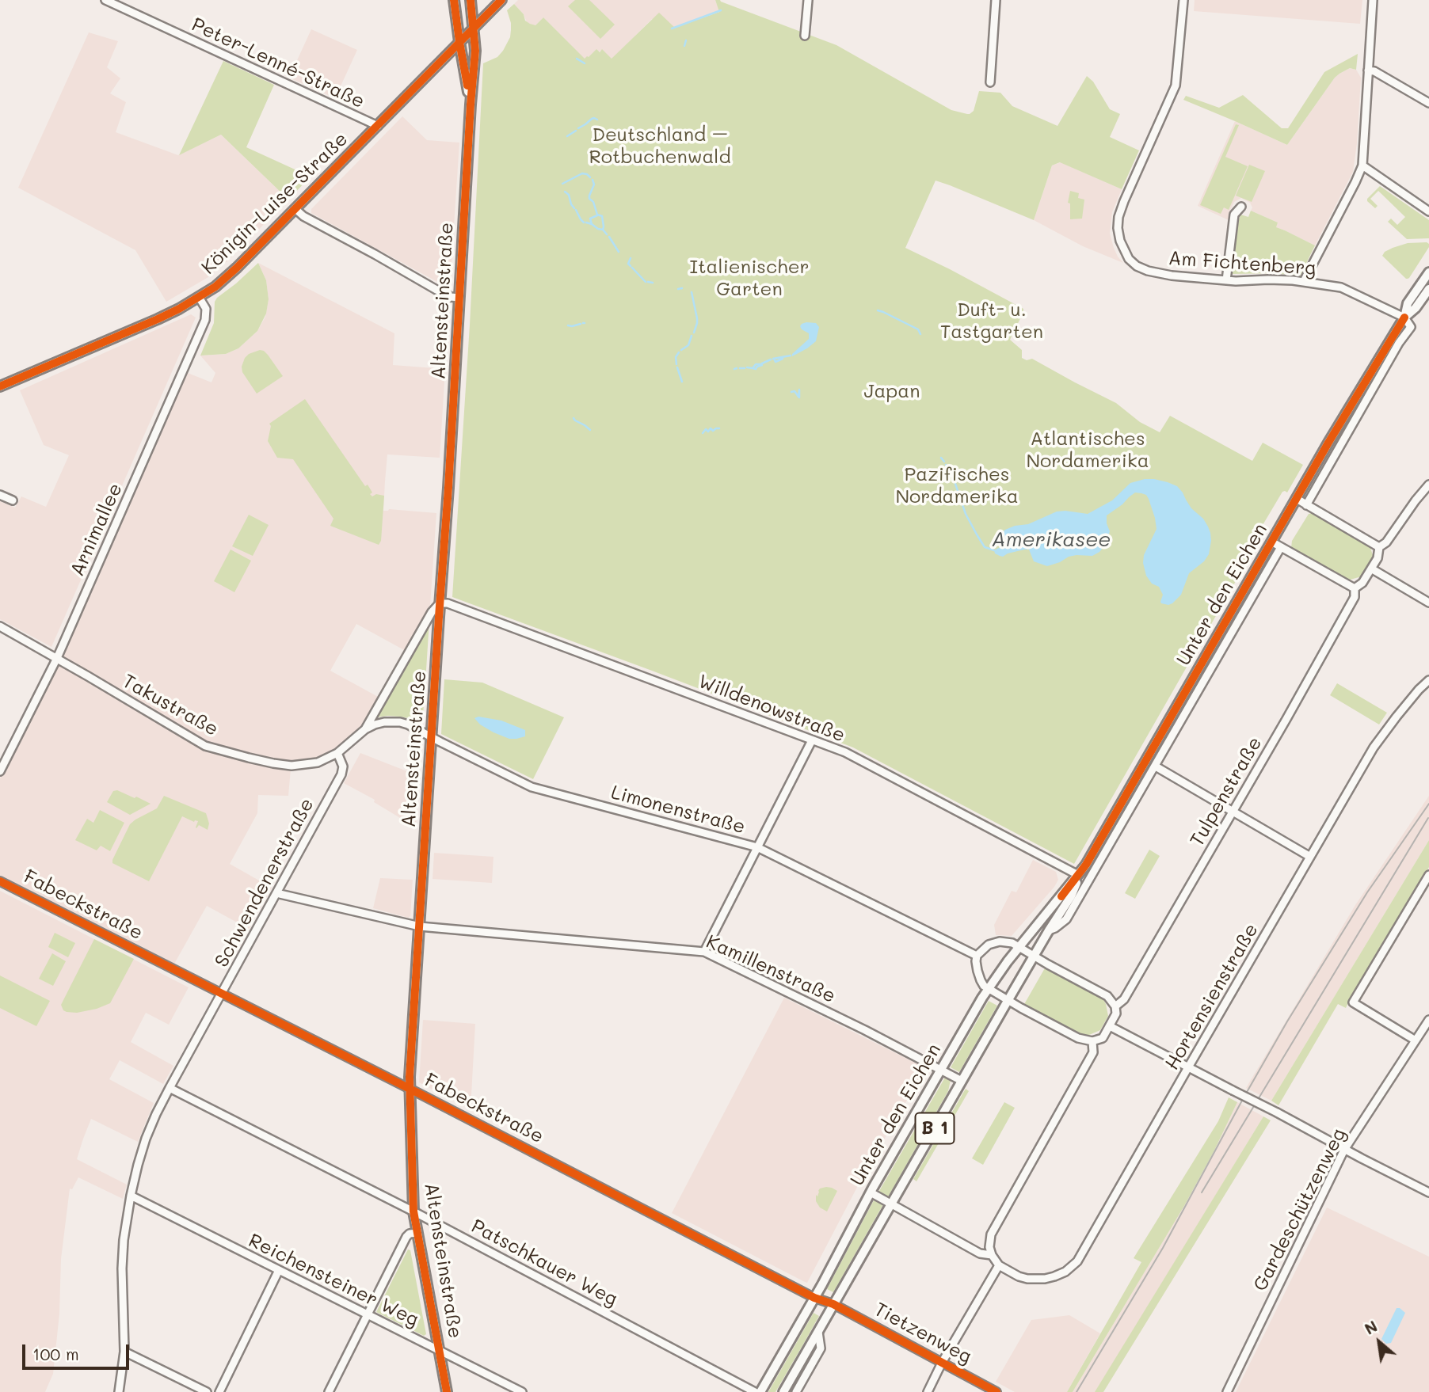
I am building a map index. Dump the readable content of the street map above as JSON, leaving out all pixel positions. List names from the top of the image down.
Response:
{
  "streets": {
    "main road": [
      "Königin-Luise-Straße",
      "Altensteinstraße",
      "Unter den Eichen",
      "B 1"
    ],
    "street": [
      "Peter-Lenné-Straße",
      "Am Fichtenberg",
      "Arnimallee",
      "Takustraße",
      "Willdenowstraße",
      "Tulpenstraße",
      "Limonenstraße",
      "Schwendenerstraße",
      "Fabeckstraße",
      "Kamillenstraße",
      "Hortensienstraße",
      "Gardeschützenweg",
      "Patschkauer Weg",
      "Reichensteiner Weg",
      "Tietzenweg"
    ]
  },
  "crossings": [
    ["Peter-Lenné-Straße", "Königin-Luise-Straße"],
    ["Königin-Luise-Straße", "Altensteinstraße"],
    ["Königin-Luise-Straße", "Arnimallee"],
    ["Am Fichtenberg", "Unter den Eichen"],
    ["Am Fichtenberg", "B 1"],
    ["Altensteinstraße", "Willdenowstraße"],
    ["Altensteinstraße", "Limonenstraße"],
    ["Altensteinstraße", "Fabeckstraße"],
    ["Altensteinstraße", "Kamillenstraße"],
    ["Altensteinstraße", "Patschkauer Weg"],
    ["Altensteinstraße", "Reichensteiner Weg"],
    ["Arnimallee", "Takustraße"],
    ["Unter den Eichen", "Willdenowstraße"],
    ["Unter den Eichen", "Fabeckstraße"],
    ["Unter den Eichen", "Kamillenstraße"],
    ["Unter den Eichen", "B 1"],
    ["Unter den Eichen", "Tietzenweg"],
    ["Takustraße", "Schwendenerstraße"],
    ["Schwendenerstraße", "Fabeckstraße"],
    ["Schwendenerstraße", "Kamillenstraße"],
    ["Schwendenerstraße", "Patschkauer Weg"],
    ["Schwendenerstraße", "Reichensteiner Weg"],
    ["Fabeckstraße", "Tietzenweg"]
  ],
  "water": ["Amerikasee"],
  "parks": [
    "Deutschland – Rotbuchenwald",
    "Italienischer Garten",
    "Duft- u. Tastgarten",
    "Japan",
    "Atlantisches Nordamerika",
    "Pazifisches Nordamerika"
  ],
  "scale_bar": "100 m",
  "north": "top left"
}
